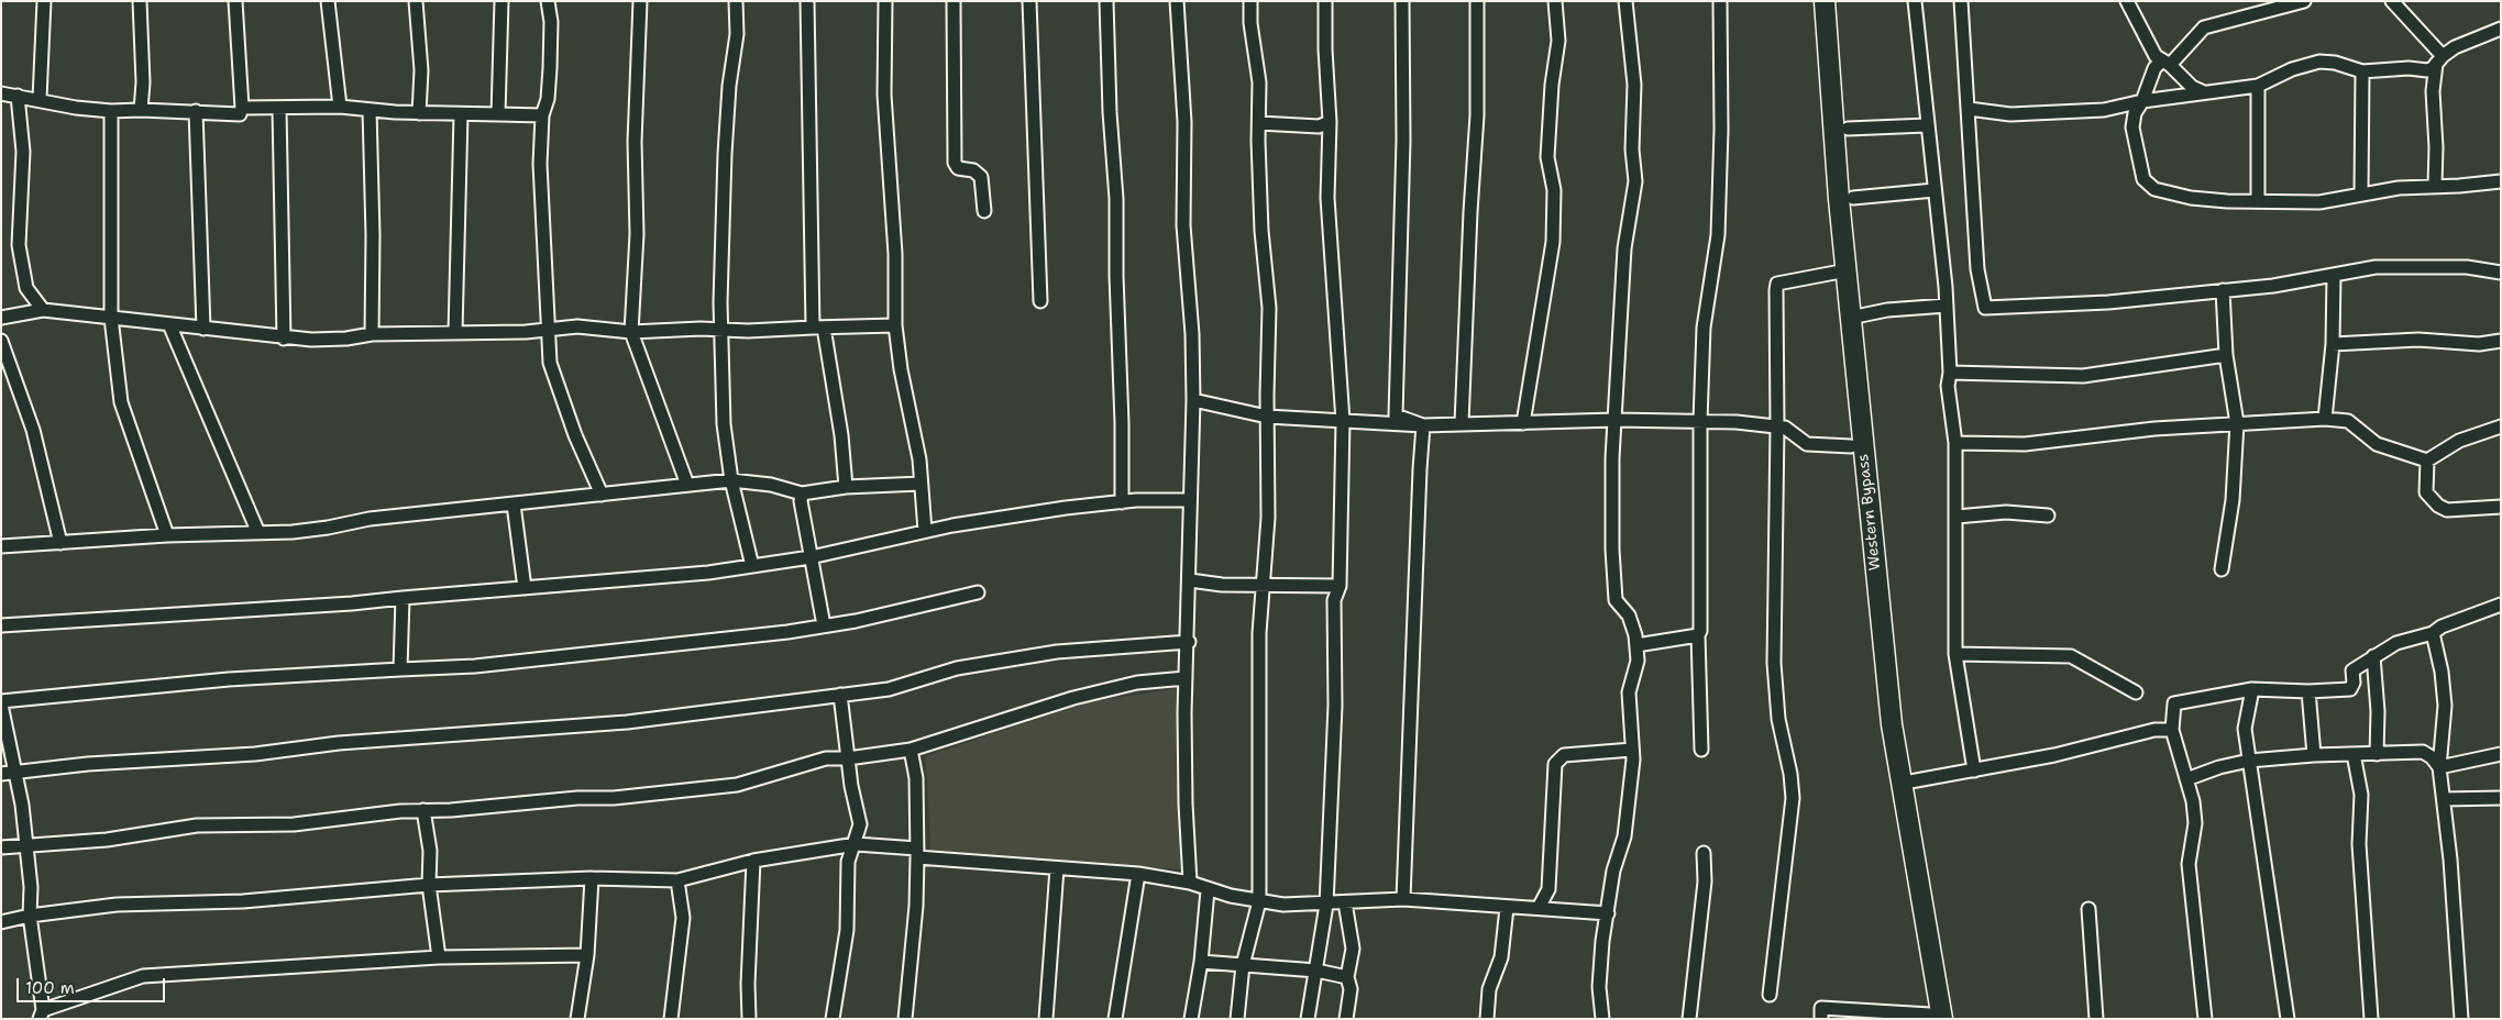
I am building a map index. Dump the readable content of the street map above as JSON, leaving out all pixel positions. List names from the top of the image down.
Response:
{
  "streets": {
    "main road": ["Western Bypass"]
  },
  "scale_bar": "100 m"
}
